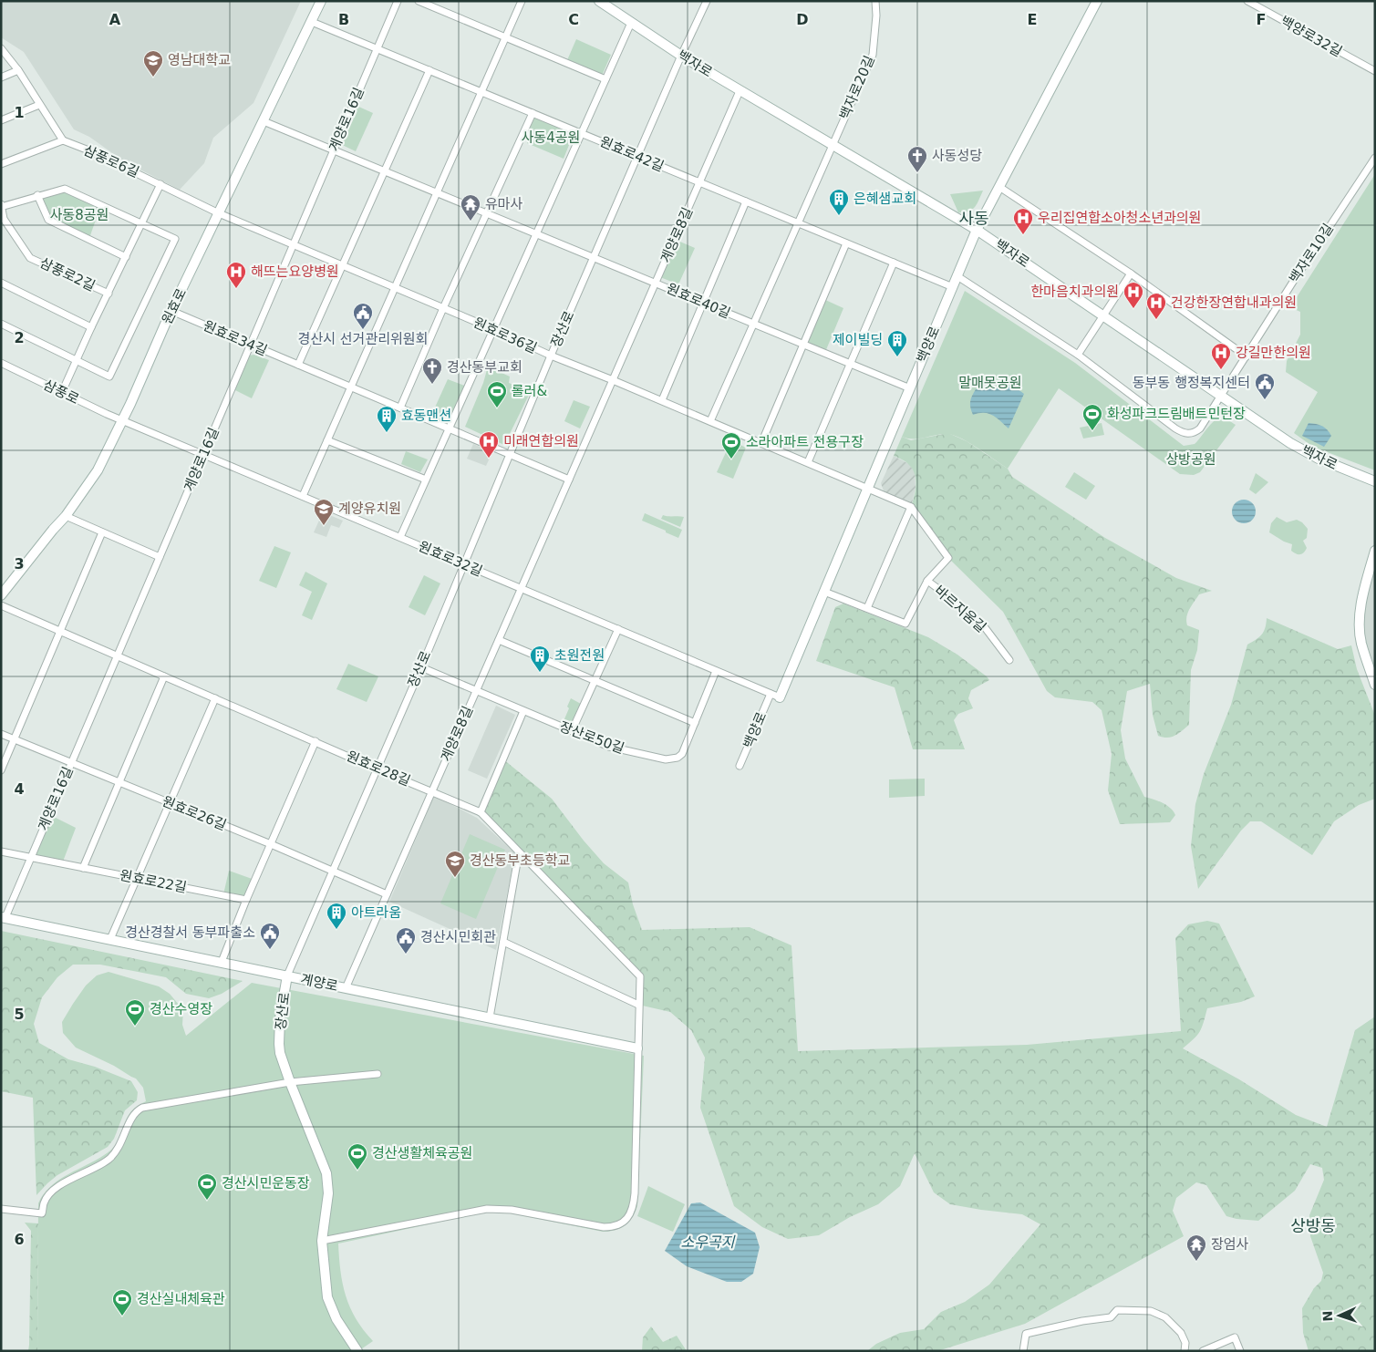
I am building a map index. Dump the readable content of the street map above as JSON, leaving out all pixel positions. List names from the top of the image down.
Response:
{
  "streets": {
    "street": [
      "백양로32길",
      "백자로",
      "백자로20길",
      "계양로16길",
      "원효로42길",
      "삼풍로6길",
      "계양로8길",
      "백자로10길",
      "삼풍로2길",
      "원효로40길",
      "원효로",
      "장산로",
      "원효로36길",
      "원효로34길",
      "백양로",
      "삼풍로",
      "원효로32길",
      "바르지움길",
      "장산로50길",
      "원효로28길",
      "원효로26길",
      "원효로22길",
      "계양로"
    ]
  },
  "crossings": [
    ["백자로", "백자로20길"],
    ["백자로", "계양로8길"],
    ["백자로", "백자로10길"],
    ["백자로", "장산로"],
    ["백자로", "백양로"],
    ["백자로20길", "원효로42길"],
    ["백자로20길", "원효로40길"],
    ["백자로20길", "원효로36길"],
    ["계양로16길", "원효로42길"],
    ["계양로16길", "원효로40길"],
    ["계양로16길", "원효로36길"],
    ["계양로16길", "원효로34길"],
    ["계양로16길", "원효로32길"],
    ["계양로16길", "원효로28길"],
    ["계양로16길", "원효로26길"],
    ["계양로16길", "원효로22길"],
    ["계양로16길", "계양로"],
    ["원효로42길", "계양로8길"],
    ["원효로42길", "원효로"],
    ["원효로42길", "장산로"],
    ["원효로42길", "백양로"],
    ["삼풍로6길", "삼풍로2길"],
    ["삼풍로6길", "원효로"],
    ["삼풍로6길", "원효로36길"],
    ["계양로8길", "원효로40길"],
    ["계양로8길", "원효로36길"],
    ["계양로8길", "원효로32길"],
    ["계양로8길", "장산로50길"],
    ["계양로8길", "원효로28길"],
    ["계양로8길", "원효로26길"],
    ["계양로8길", "계양로"],
    ["삼풍로2길", "삼풍로"],
    ["원효로40길", "원효로"],
    ["원효로40길", "장산로"],
    ["원효로40길", "백양로"],
    ["원효로", "원효로36길"],
    ["원효로", "원효로34길"],
    ["원효로", "삼풍로"],
    ["원효로", "원효로32길"],
    ["장산로", "원효로36길"],
    ["장산로", "원효로34길"],
    ["장산로", "원효로32길"],
    ["장산로", "장산로50길"],
    ["장산로", "원효로28길"],
    ["장산로", "원효로26길"],
    ["장산로", "계양로"],
    ["원효로36길", "백양로"],
    ["백양로", "원효로32길"],
    ["삼풍로", "원효로32길"],
    ["원효로32길", "장산로50길"],
    ["원효로28길", "계양로"]
  ],
  "districts": ["사동", "상방동"],
  "water": ["소우곡지"],
  "parks": [
    "사동4공원",
    "사동8공원",
    "말매못공원",
    "상방공원"
  ],
  "places": {
    "school or university": ["영남대학교", "계양유치원", "경산동부초등학교"],
    "church": ["사동성당", "경산동부교회"],
    "building": [
      "은혜샘교회",
      "제이빌딩",
      "효동맨션",
      "초원전원",
      "아트라움"
    ],
    "temple": ["유마사", "장엄사"],
    "hospital": [
      "우리집연합소아청소년과의원",
      "해뜨는요양병원",
      "한마음치과의원",
      "건강한장연합내과의원",
      "강길만한의원",
      "미래연합의원"
    ],
    "public building": [
      "경산시 선거관리위원회",
      "동부동 행정복지센터",
      "경산경찰서 동부파출소",
      "경산시민회관"
    ],
    "sports": [
      "롤러&",
      "화성파크드림배트민턴장",
      "소라아파트 전용구장",
      "경산수영장",
      "경산생활체육공원",
      "경산시민운동장",
      "경산실내체육관"
    ]
  },
  "north": "left",
  "grid": {
    "columns": [
      "A",
      "B",
      "C",
      "D",
      "E",
      "F"
    ],
    "rows": [
      "1",
      "2",
      "3",
      "4",
      "5",
      "6"
    ]
  }
}
